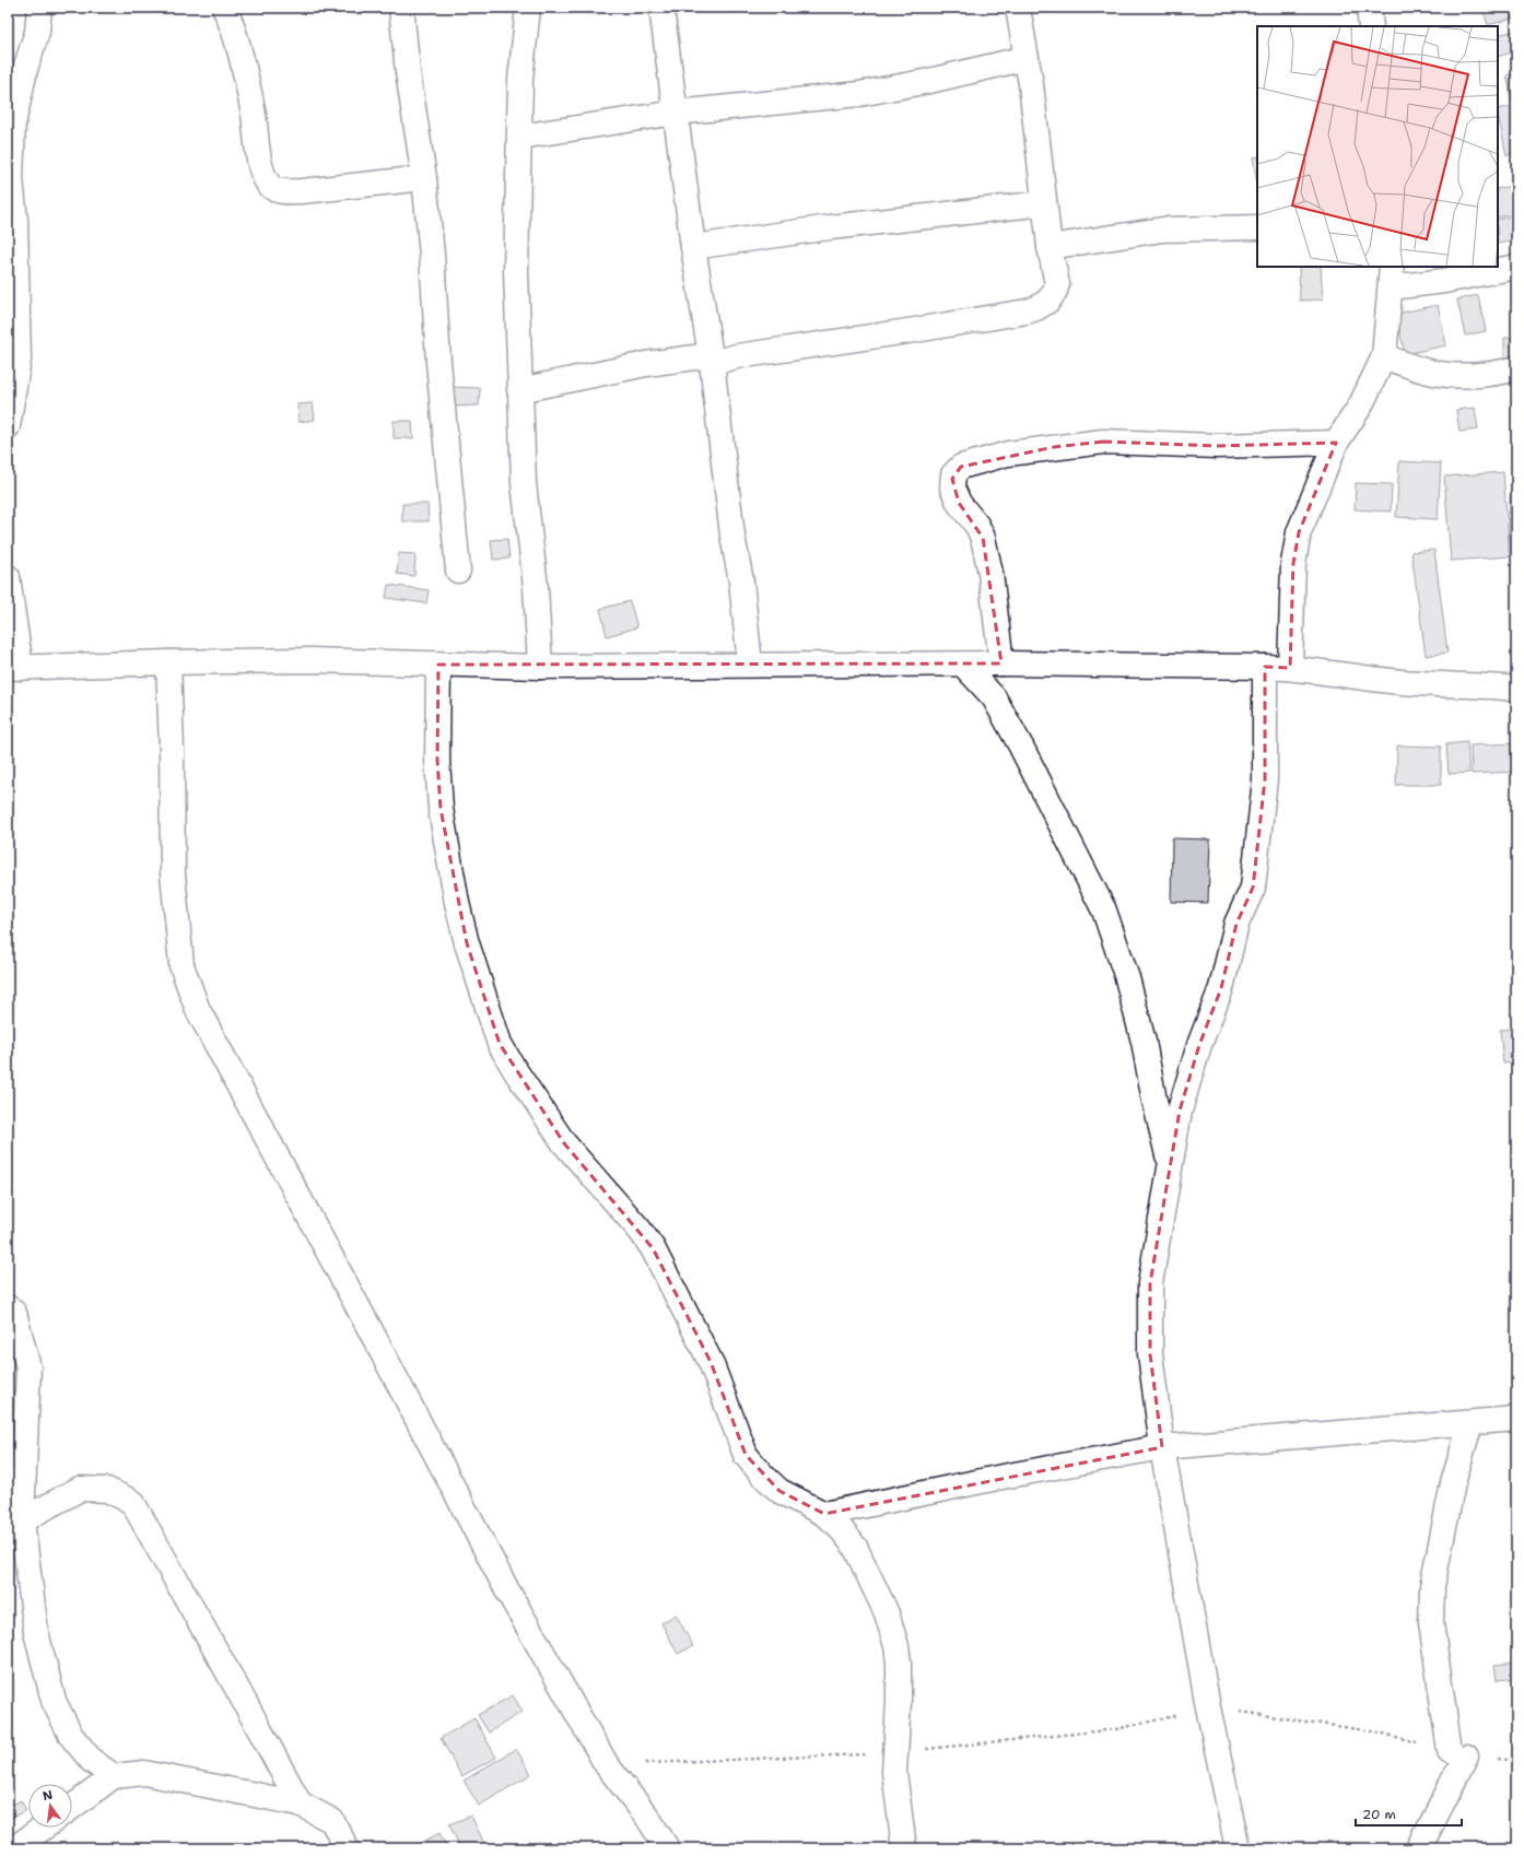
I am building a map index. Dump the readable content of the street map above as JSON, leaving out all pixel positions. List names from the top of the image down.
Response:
{
  "scale_bar": "20 m",
  "north": "top"
}
